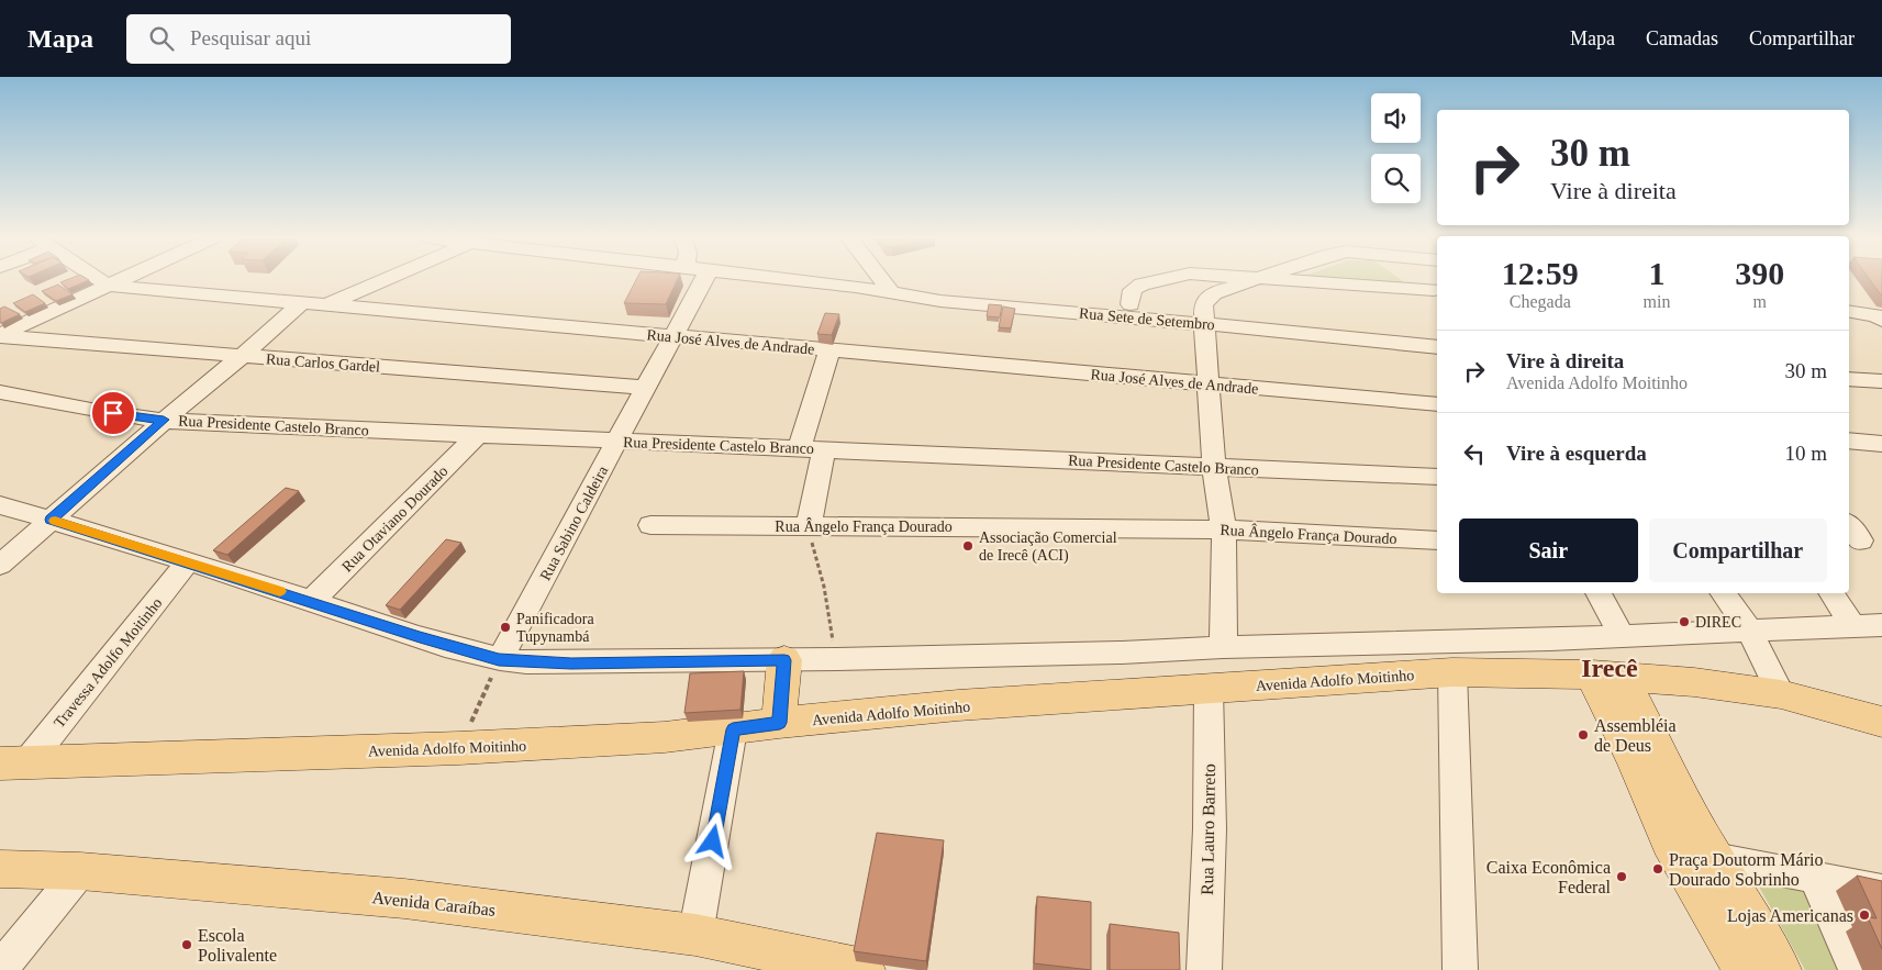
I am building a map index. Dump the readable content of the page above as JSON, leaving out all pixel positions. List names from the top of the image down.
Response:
{
  "streets": {
    "main road": ["Avenida Adolfo Moitinho", "Avenida Caraíbas"],
    "street": [
      "Rua Sete de Setembro",
      "Rua José Alves de Andrade",
      "Rua Carlos Gardel",
      "Rua Presidente Castelo Branco",
      "Rua Otaviano Dourado",
      "Rua Sabino Caldeira",
      "Rua Ângelo França Dourado",
      "Travessa Adolfo Moitinho",
      "Rua Lauro Barreto"
    ]
  },
  "crossings": [
    ["Rua José Alves de Andrade", "Rua Sabino Caldeira"],
    ["Rua Carlos Gardel", "Rua Sabino Caldeira"],
    ["Rua Presidente Castelo Branco", "Rua Otaviano Dourado"],
    ["Rua Presidente Castelo Branco", "Rua Sabino Caldeira"],
    ["Rua Otaviano Dourado", "Avenida Adolfo Moitinho"],
    ["Rua Sabino Caldeira", "Avenida Adolfo Moitinho"],
    ["Travessa Adolfo Moitinho", "Avenida Adolfo Moitinho"],
    ["Avenida Adolfo Moitinho", "Rua Lauro Barreto"]
  ],
  "districts": ["Irecê"],
  "places": [
    "Associação Comercial de Irecê (ACI)",
    "DIREC",
    "Panificadora Tupynambá",
    "Assembléia de Deus",
    "Praça Doutorm Mário Dourado Sobrinho",
    "Caixa Econômica Federal",
    "Lojas Americanas",
    "Escola Polivalente"
  ],
  "page": {
    "header": "Mapa",
    "search": "Pesquisar aqui",
    "nav": ["Mapa", "Camadas", "Compartilhar"],
    "turn": ["30 m", "Vire à direita"],
    "eta": [
      "12:59",
      "Chegada",
      "1",
      "min",
      "390",
      "m"
    ],
    "list": [
      {
        "name": "Vire à direita",
        "note": "Avenida Adolfo Moitinho",
        "value": "30 m"
      },
      {
        "name": "Vire à esquerda",
        "value": "10 m"
      }
    ],
    "buttons": ["Sair", "Compartilhar"]
  }
}
